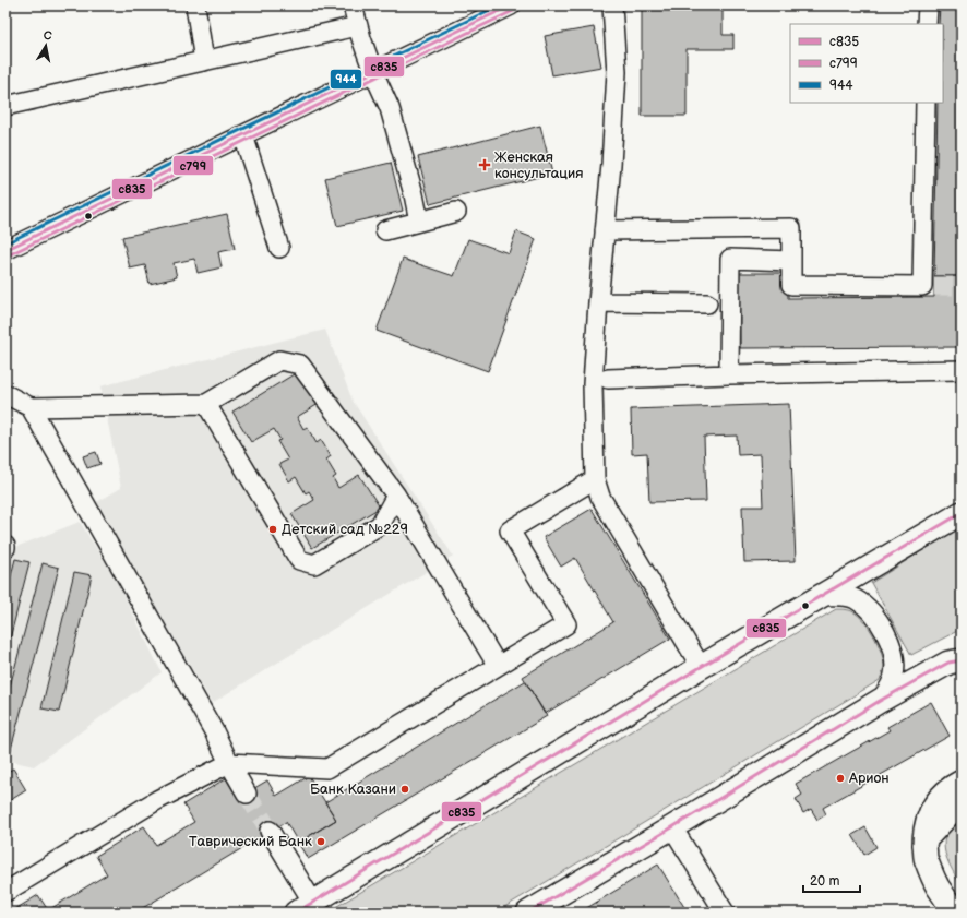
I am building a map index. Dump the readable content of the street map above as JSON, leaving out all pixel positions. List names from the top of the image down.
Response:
{
  "places": {
    "health": ["Женская консультация"],
    "other": [
      "Детский сад №229",
      "Арион",
      "Банк Казани",
      "Таврический Банк"
    ]
  },
  "lines": ["transit line с835", "transit line 944", "transit line с799"],
  "legend": ["с835", "с799", "944"],
  "scale_bar": "20 m",
  "north": "top"
}
